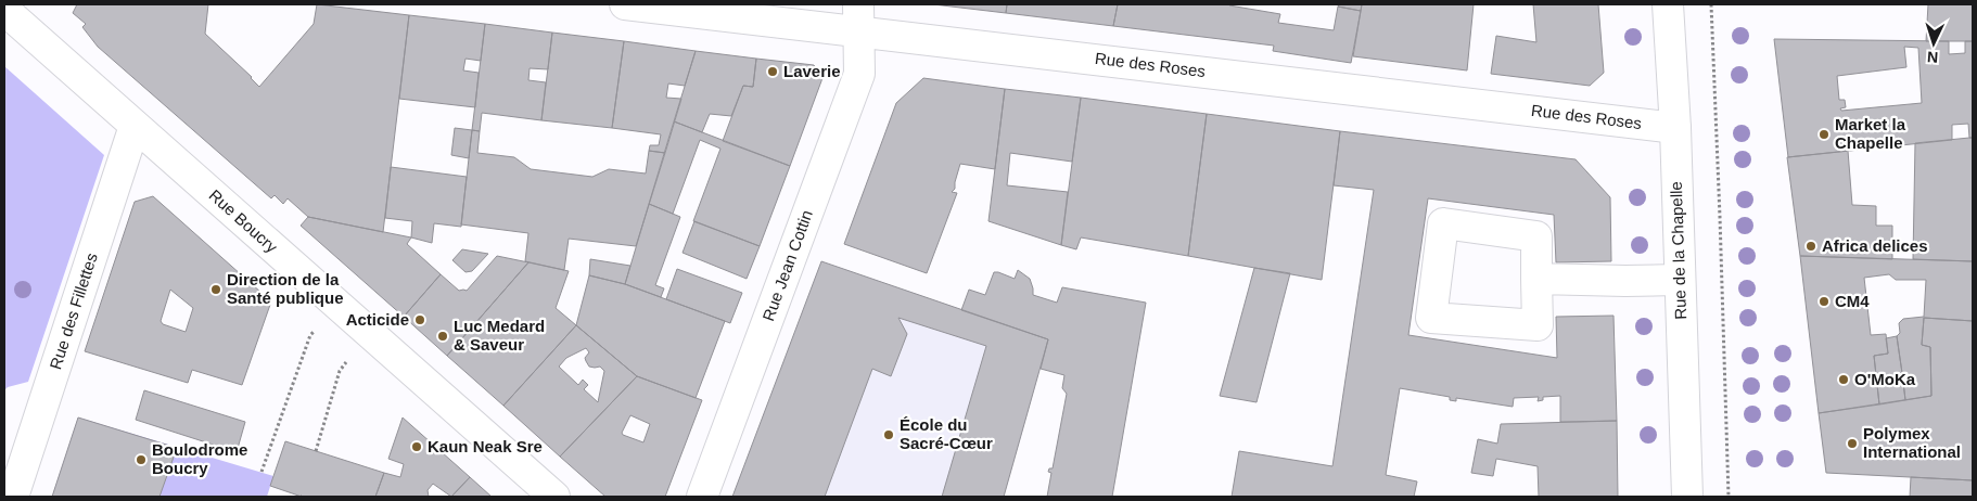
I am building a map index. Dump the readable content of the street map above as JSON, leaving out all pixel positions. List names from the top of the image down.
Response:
{
  "streets": {
    "street": [
      "Rue des Roses",
      "Rue Boucry",
      "Rue de la Chapelle",
      "Rue Jean Cottin",
      "Rue des Fillettes"
    ]
  },
  "crossings": [
    ["Rue des Roses", "Rue de la Chapelle"],
    ["Rue des Roses", "Rue Jean Cottin"],
    ["Rue Boucry", "Rue des Fillettes"]
  ],
  "places": [
    "Laverie",
    "Market la Chapelle",
    "Africa delices",
    "Direction de la Santé publique",
    "CM4",
    "Acticide",
    "Luc Medard & Saveur",
    "O'MoKa",
    "École du Sacré-Cœur",
    "Polymex International",
    "Kaun Neak Sre",
    "Boulodrome Boucry"
  ],
  "north": "bottom"
}
